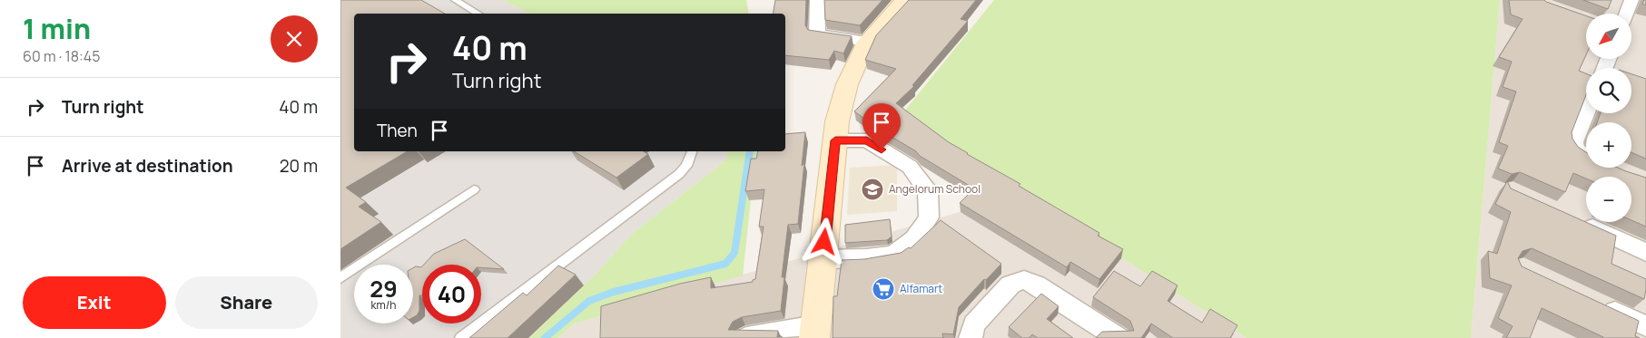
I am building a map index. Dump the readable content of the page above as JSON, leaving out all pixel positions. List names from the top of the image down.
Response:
{
  "places": {
    "school or university": ["Angelorum School"],
    "supermarket": ["Alfamart"]
  },
  "north": "bottom left",
  "page": {
    "heading": ["1 min", "60 m · 18:45"],
    "map_buttons": ["+", "−"],
    "turn": ["40 m", "Turn right"],
    "list": [
      {
        "name": "Turn right",
        "value": "40 m"
      },
      {
        "name": "Arrive at destination",
        "value": "20 m"
      }
    ],
    "then": "Then",
    "speed": "29 km/h",
    "limit": "40",
    "buttons": ["Exit", "Share"]
  }
}
